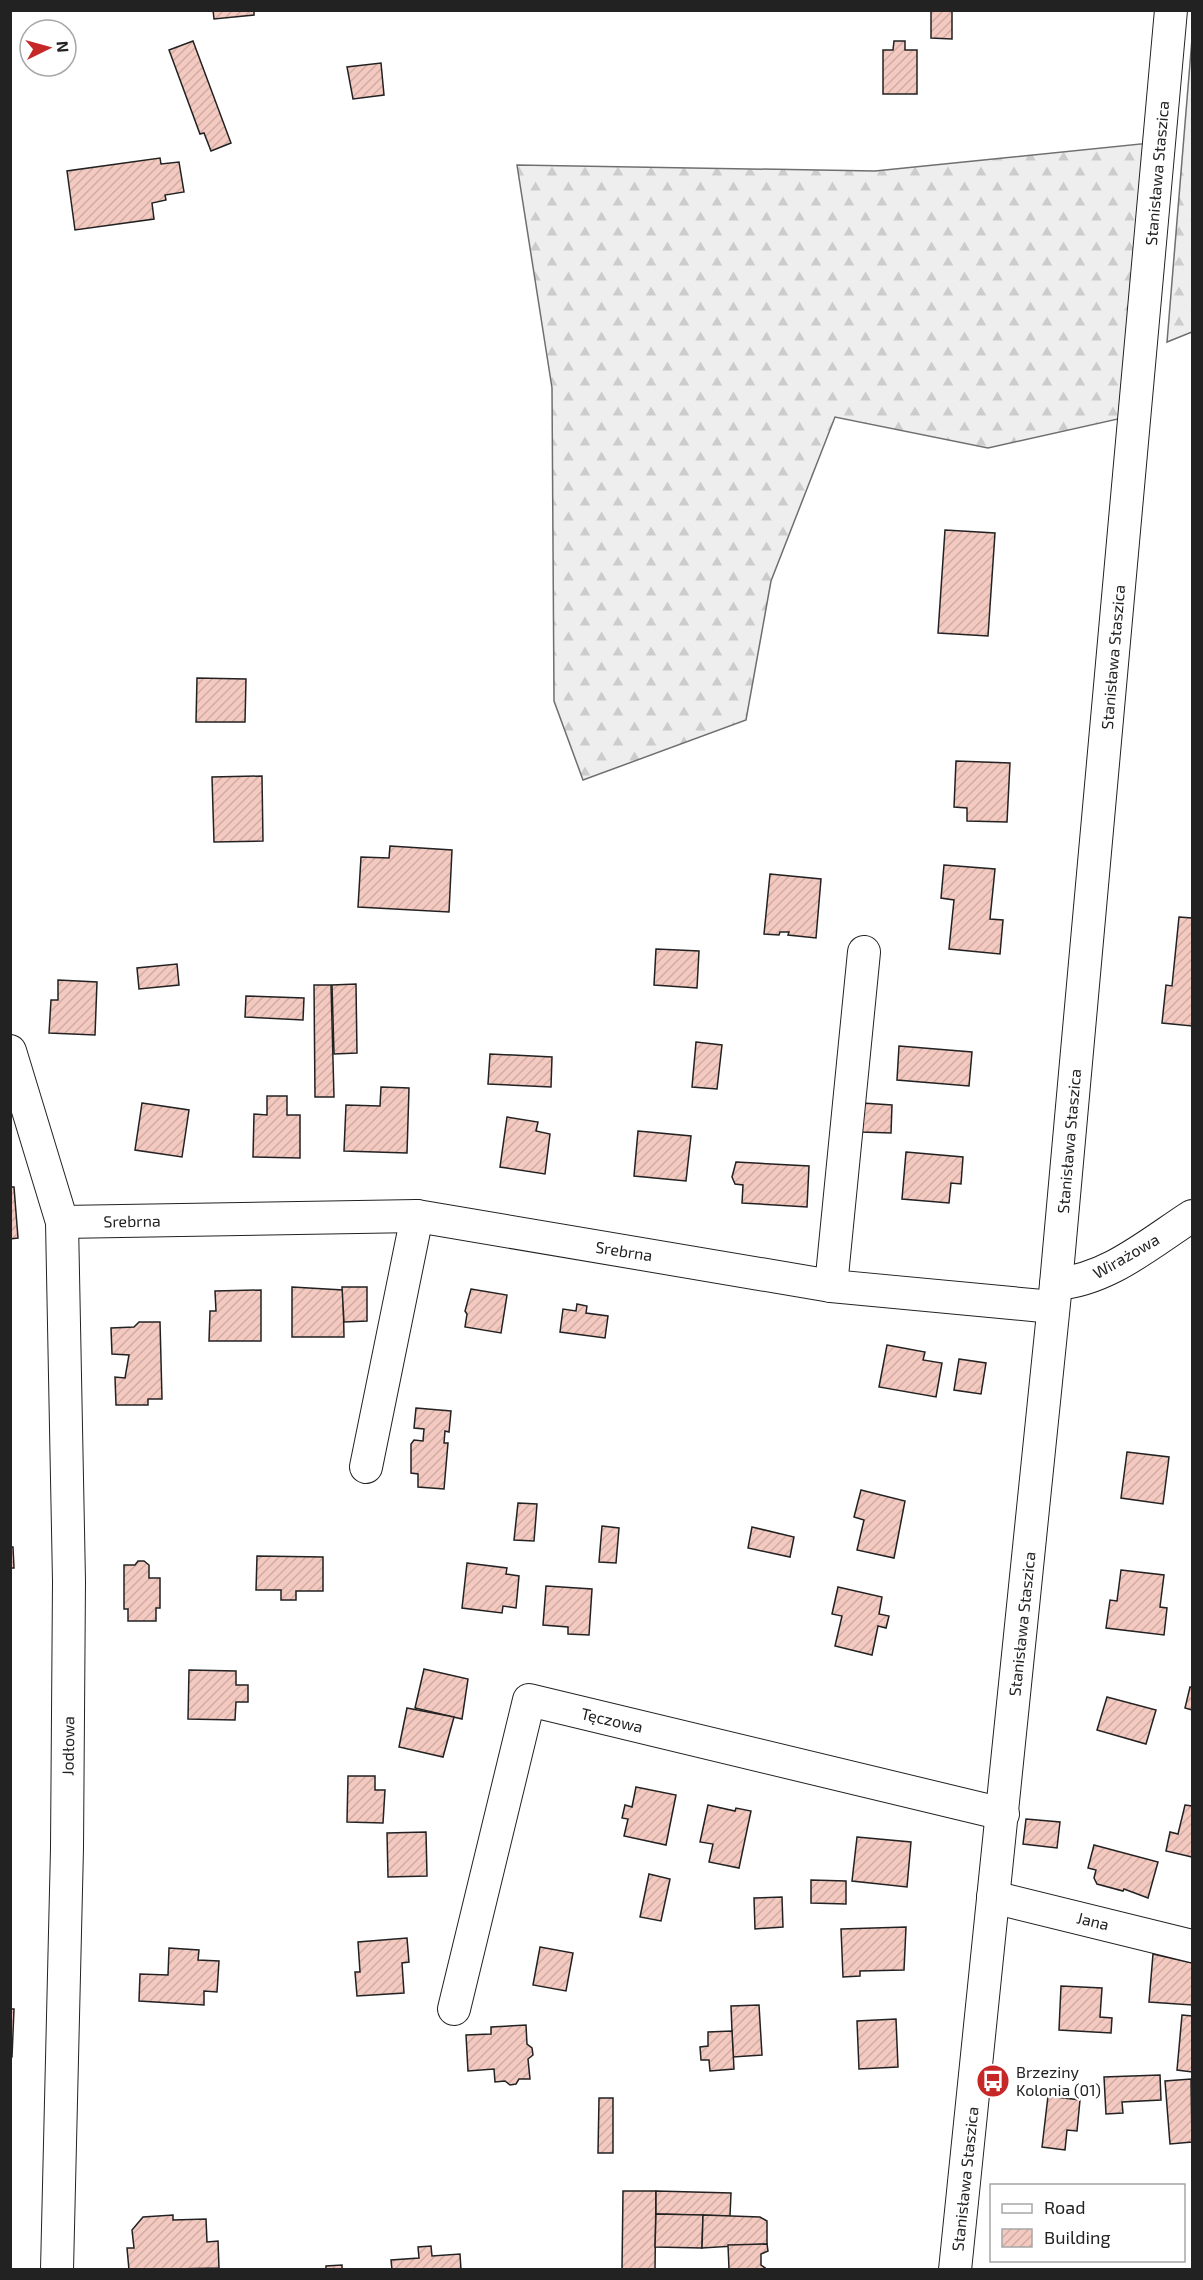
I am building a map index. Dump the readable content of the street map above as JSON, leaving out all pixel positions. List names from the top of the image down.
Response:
{
  "streets": {
    "street": [
      "Stanisława Staszica",
      "Srebrna",
      "Wirażowa",
      "Tęczowa",
      "Jodłowa",
      "Jana"
    ]
  },
  "crossings": [
    ["Stanisława Staszica", "Srebrna"],
    ["Stanisława Staszica", "Wirażowa"],
    ["Stanisława Staszica", "Tęczowa"],
    ["Stanisława Staszica", "Jana"],
    ["Srebrna", "Wirażowa"],
    ["Srebrna", "Jodłowa"]
  ],
  "places": {
    "bus stop": ["Brzeziny Kolonia (01)"]
  },
  "legend": ["Road", "Building"],
  "north": "right"
}
